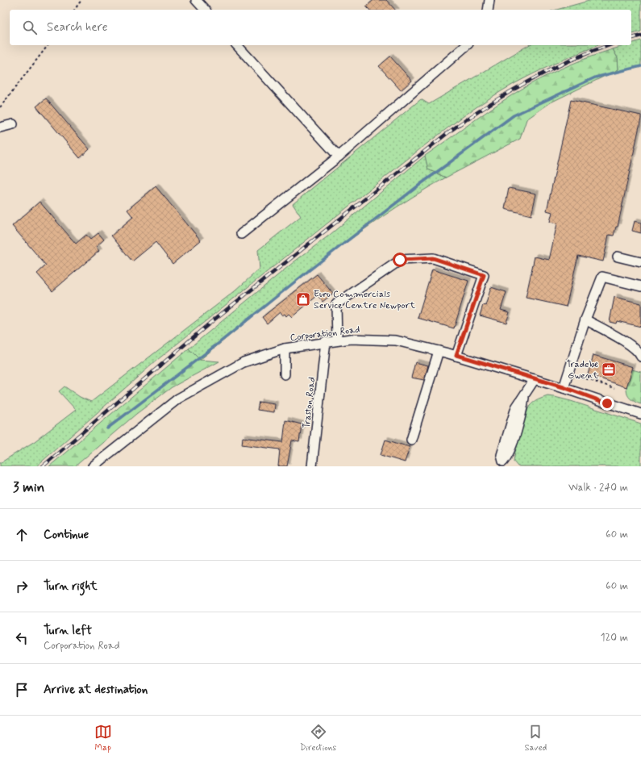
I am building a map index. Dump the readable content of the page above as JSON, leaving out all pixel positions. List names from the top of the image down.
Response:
{
  "streets": {
    "street": ["Corporation Road", "Traston Road"]
  },
  "crossings": [
    ["Corporation Road", "Traston Road"]
  ],
  "places": {
    "shop": ["Euro Commercials Service Centre Newport"],
    "office": ["Tradebe Gwent"]
  },
  "page": {
    "search": "Search here",
    "heading": ["3 min", "Walk · 240 m"],
    "list": [
      ["Continue", "60 m"],
      ["Turn right", "60 m"],
      ["Turn left", "Corporation Road", "120 m"],
      "Arrive at destination"
    ],
    "nav": ["Map", "Directions", "Saved"]
  }
}
